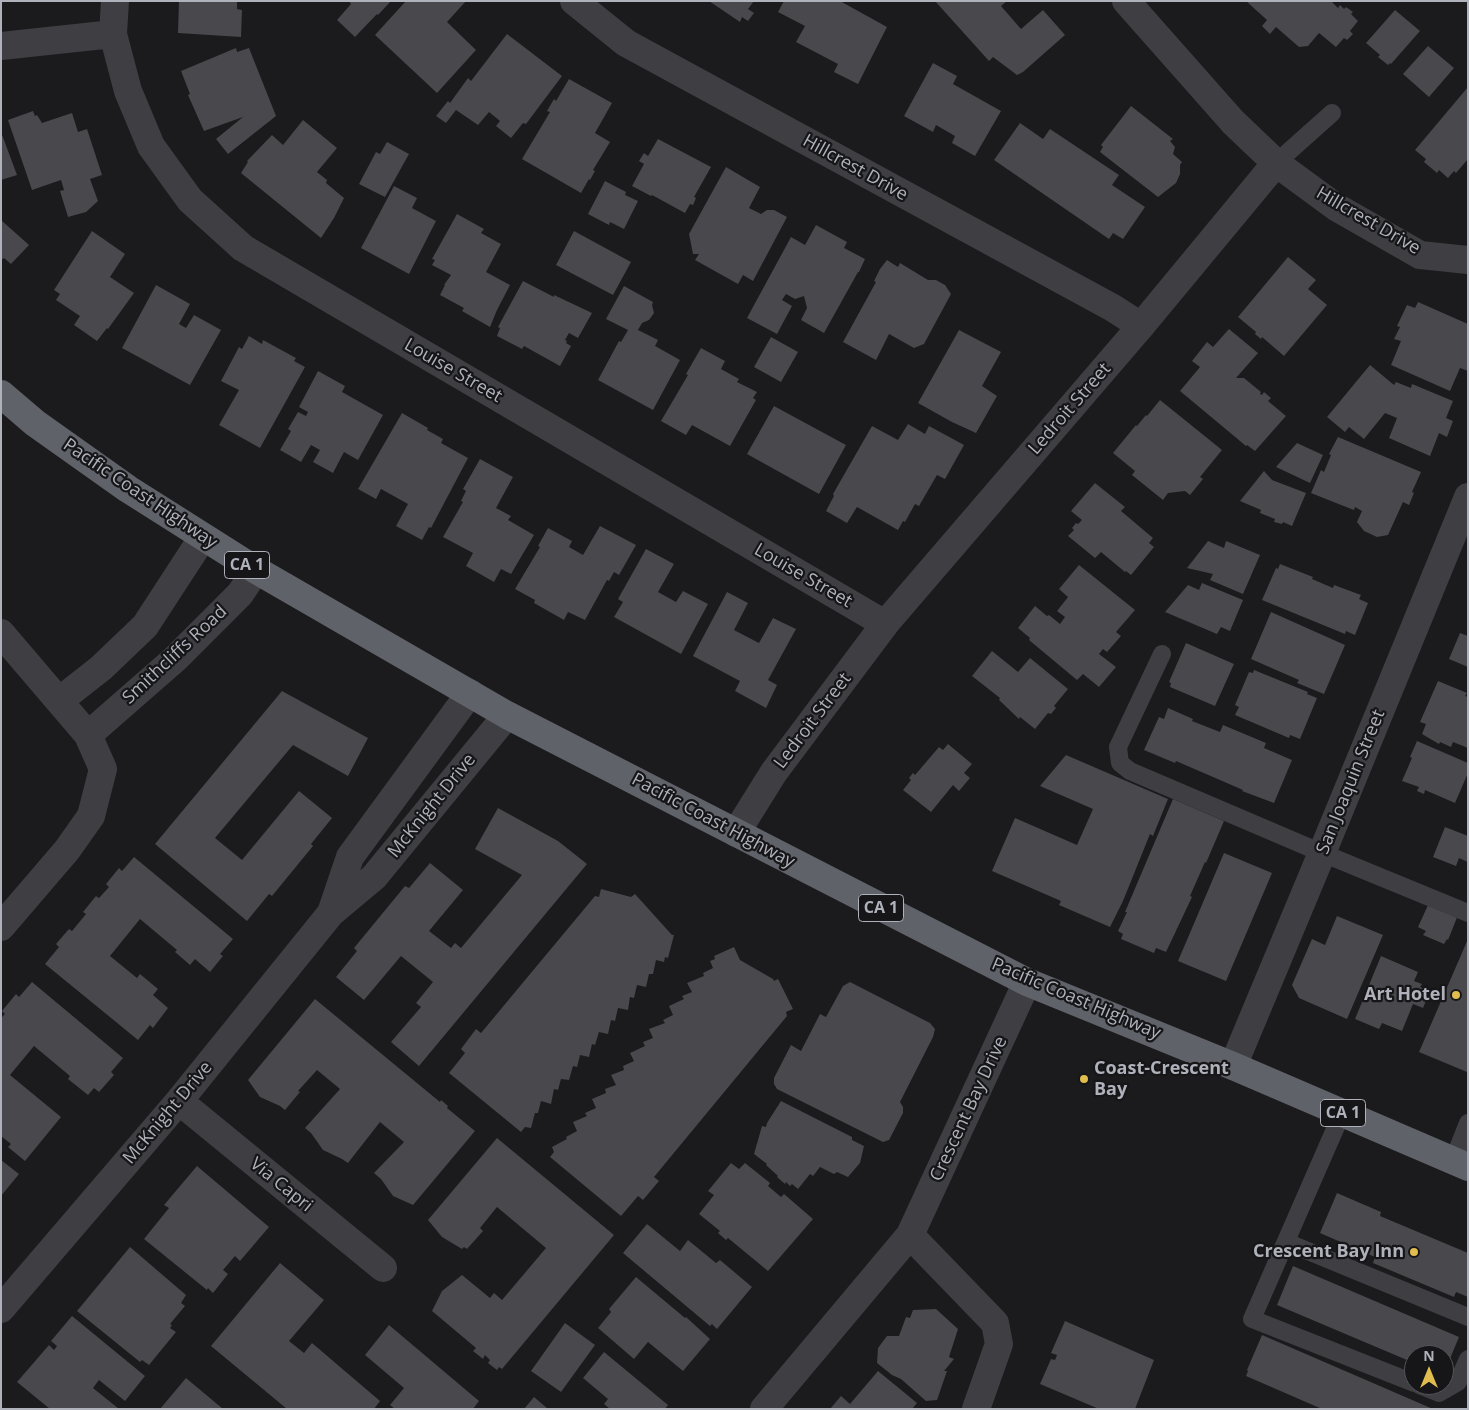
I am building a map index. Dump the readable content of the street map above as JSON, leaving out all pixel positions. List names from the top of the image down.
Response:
{
  "streets": {
    "highway": ["Pacific Coast Highway", "CA 1"],
    "street": [
      "Hillcrest Drive",
      "Louise Street",
      "Ledroit Street",
      "Smithcliffs Road",
      "San Joaquin Street",
      "McKnight Drive",
      "Crescent Bay Drive",
      "Via Capri"
    ]
  },
  "crossings": [
    ["Hillcrest Drive", "Ledroit Street"],
    ["Louise Street", "Ledroit Street"],
    ["Ledroit Street", "Pacific Coast Highway"],
    ["Pacific Coast Highway", "Smithcliffs Road"],
    ["Pacific Coast Highway", "San Joaquin Street"],
    ["Pacific Coast Highway", "McKnight Drive"],
    ["Pacific Coast Highway", "Crescent Bay Drive"],
    ["McKnight Drive", "Via Capri"]
  ],
  "places": ["Art Hotel", "Coast-Crescent Bay", "Crescent Bay Inn"],
  "north": "top"
}
